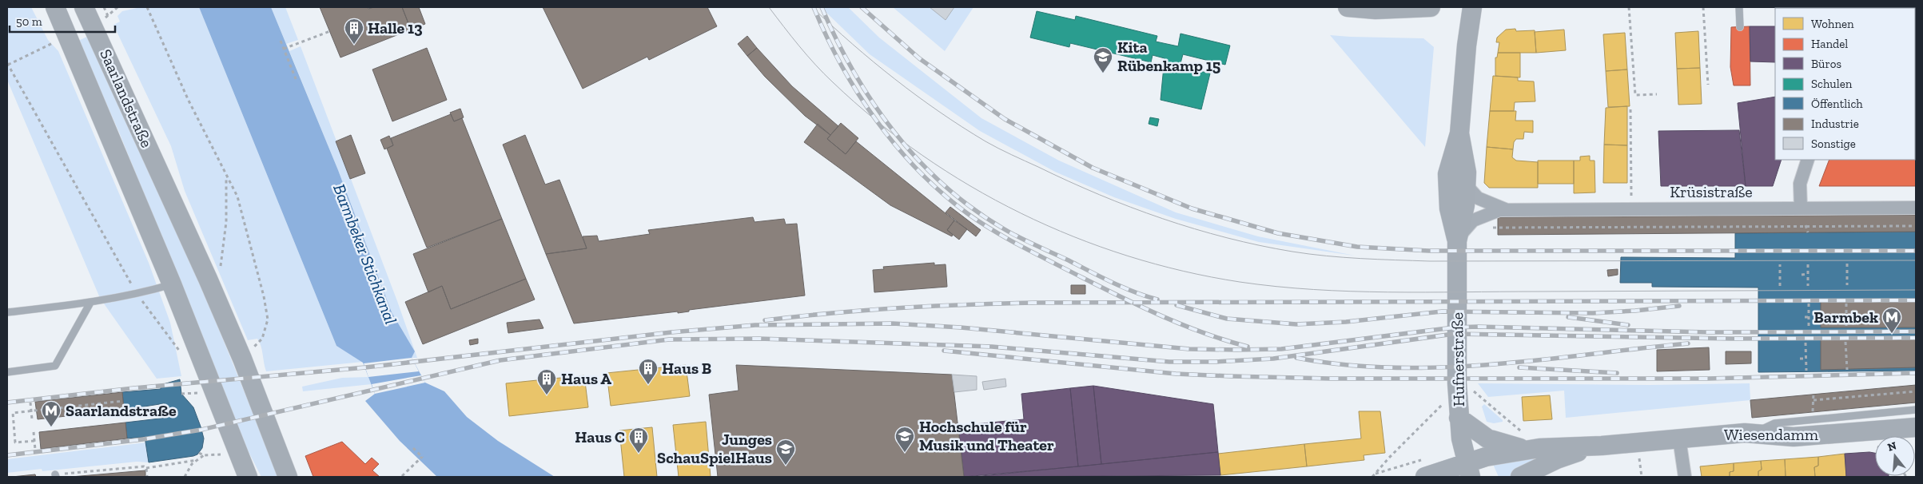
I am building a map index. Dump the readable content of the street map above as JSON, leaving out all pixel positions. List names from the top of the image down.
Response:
{
  "streets": {
    "main road": ["Saarlandstraße", "Hufnerstraße", "Wiesendamm"],
    "street": ["Krüsistraße"]
  },
  "crossings": [
    ["Krüsistraße", "Hufnerstraße"],
    ["Hufnerstraße", "Wiesendamm"]
  ],
  "water": ["Barmbeker Stichkanal"],
  "places": {
    "building": [
      "Halle 13",
      "Haus B",
      "Haus A",
      "Haus C"
    ],
    "school or university": ["Kita Rübenkamp 15", "Hochschule für Musik und Theater", "Junges SchauSpielHaus"],
    "metro station": ["Barmbek", "Saarlandstraße"]
  },
  "legend": [
    "Wohnen",
    "Handel",
    "Büros",
    "Schulen",
    "Öffentlich",
    "Industrie",
    "Sonstige"
  ],
  "scale_bar": "50 m",
  "north": "top"
}
